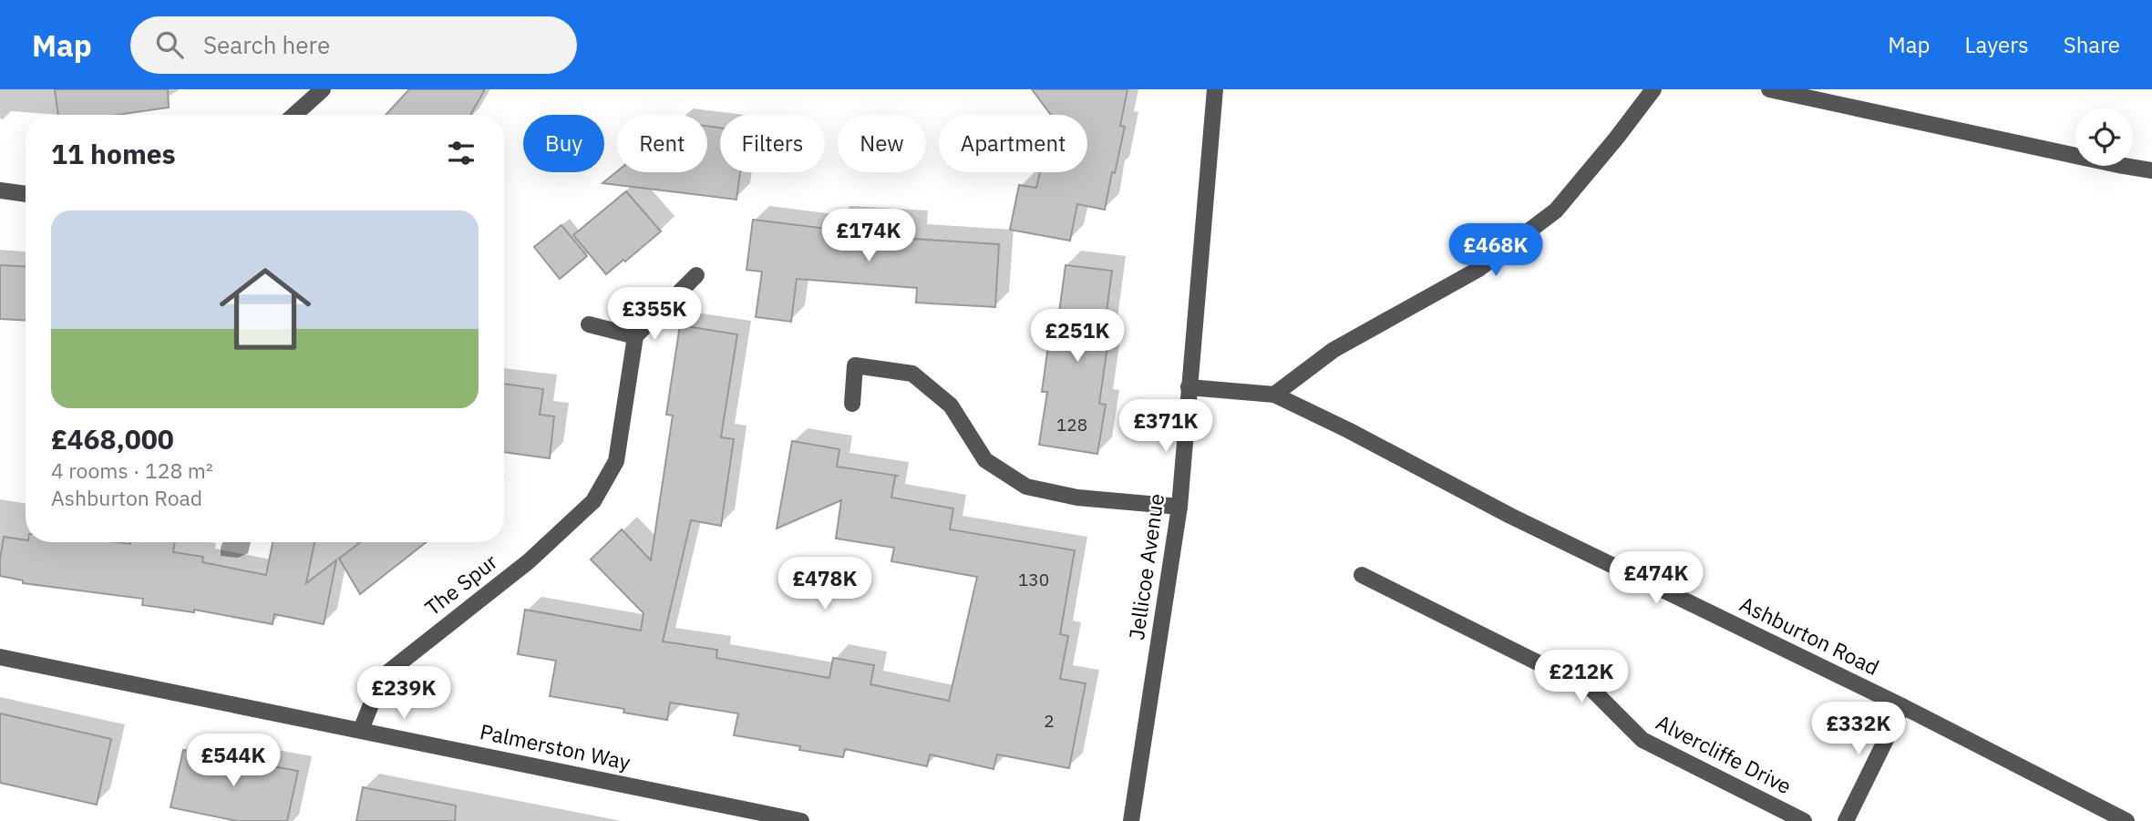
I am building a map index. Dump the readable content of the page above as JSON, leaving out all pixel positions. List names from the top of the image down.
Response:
{
  "streets": {
    "street": [
      "Jellicoe Avenue",
      "The Spur",
      "Ashburton Road",
      "Palmerston Way",
      "Alvercliffe Drive"
    ]
  },
  "crossings": [
    ["Jellicoe Avenue", "Ashburton Road"],
    ["The Spur", "Palmerston Way"]
  ],
  "house_numbers": ["128", "130", "2"],
  "page": {
    "header": "Map",
    "search": "Search here",
    "nav": ["Map", "Layers", "Share"],
    "chip": [
      "Buy",
      "Rent",
      "Filters",
      "New",
      "Apartment"
    ],
    "heading": "11 homes",
    "list": [
      {
        "name": "£468,000",
        "note": "4 rooms · 128 m² · Ashburton Road"
      }
    ],
    "price": [
      "£174K",
      "£468K",
      "£355K",
      "£251K",
      "£371K",
      "£474K",
      "£478K",
      "£212K",
      "£239K",
      "£332K",
      "£544K"
    ]
  }
}
